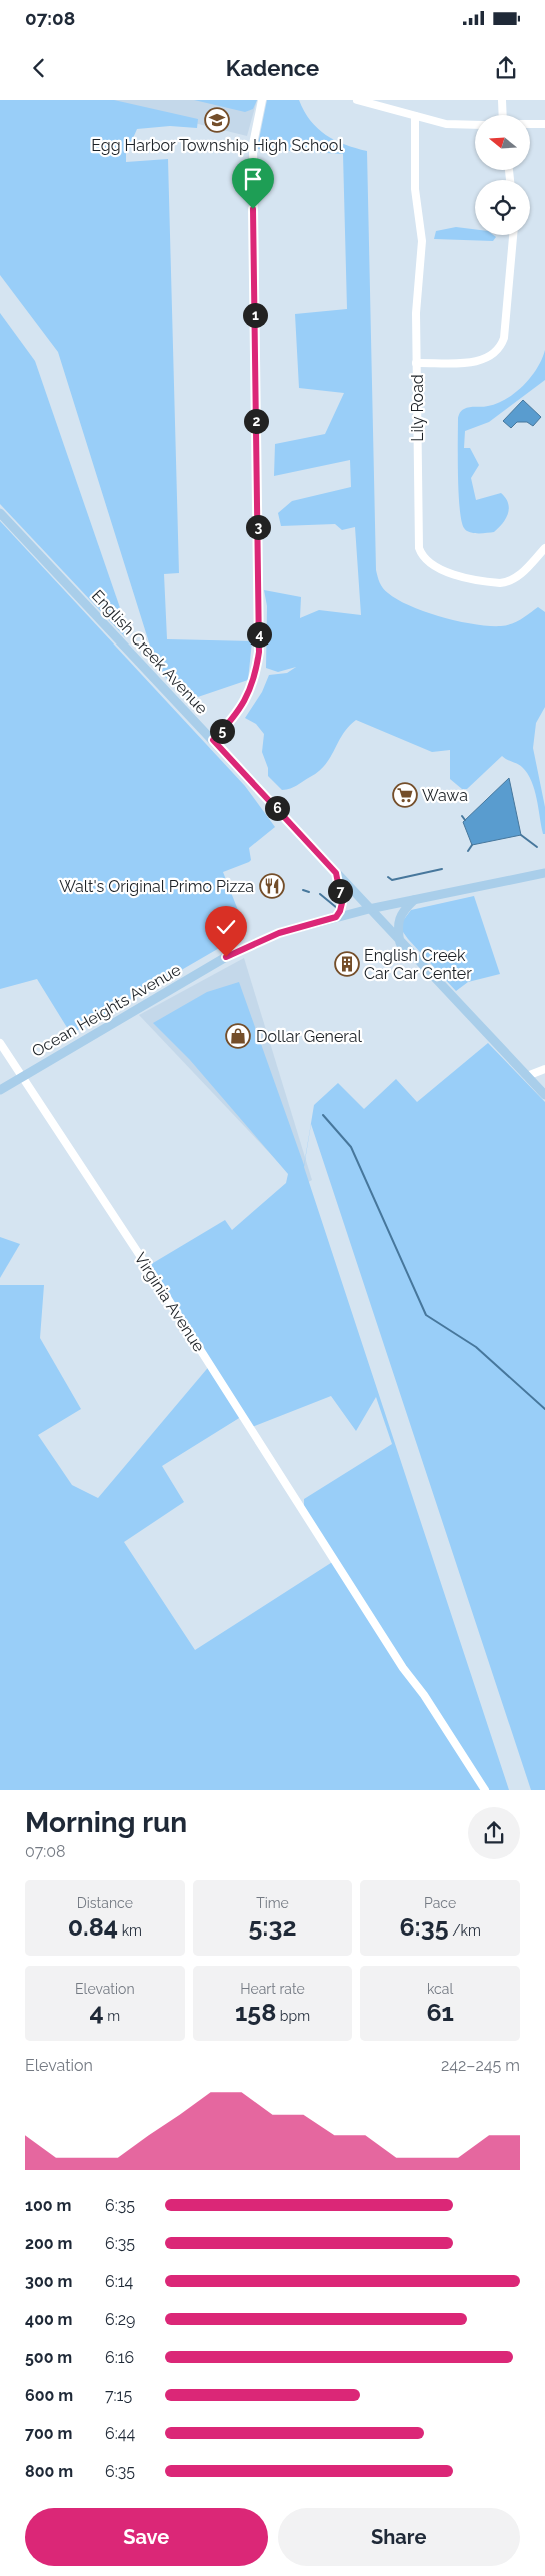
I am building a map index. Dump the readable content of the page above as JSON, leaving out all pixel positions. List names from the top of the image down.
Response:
{
  "streets": {
    "main road": ["English Creek Avenue", "Ocean Heights Avenue"],
    "street": ["Lily Road", "Virginia Avenue"]
  },
  "crossings": [
    ["English Creek Avenue", "Ocean Heights Avenue"],
    ["Ocean Heights Avenue", "Virginia Avenue"]
  ],
  "places": {
    "school or university": ["Egg Harbor Township High School"],
    "supermarket": ["Wawa"],
    "restaurant": ["Walt's Original Primo Pizza"],
    "building": ["English Creek Car Car Center"],
    "shop": ["Dollar General"]
  },
  "north": "left",
  "page": {
    "status": "07:08",
    "header": "Kadence",
    "pins": [
      "1",
      "2",
      "3",
      "4",
      "5",
      "6",
      "7"
    ],
    "heading": ["Morning run", "07:08"],
    "stats": [
      ["Distance", "0.84 km"],
      ["Time", "5:32"],
      ["Pace", "6:35 /km"],
      ["Elevation", "4 m"],
      ["Heart rate", "158 bpm"],
      ["kcal", "61"]
    ],
    "chart": ["Elevation", "242–245 m"],
    "list": [
      {
        "name": "100 m",
        "note": "6:35"
      },
      {
        "name": "200 m",
        "note": "6:35"
      },
      {
        "name": "300 m",
        "note": "6:14"
      },
      {
        "name": "400 m",
        "note": "6:29"
      },
      {
        "name": "500 m",
        "note": "6:16"
      },
      {
        "name": "600 m",
        "note": "7:15"
      },
      {
        "name": "700 m",
        "note": "6:44"
      },
      {
        "name": "800 m",
        "note": "6:35"
      }
    ],
    "buttons": ["Save", "Share"]
  }
}
